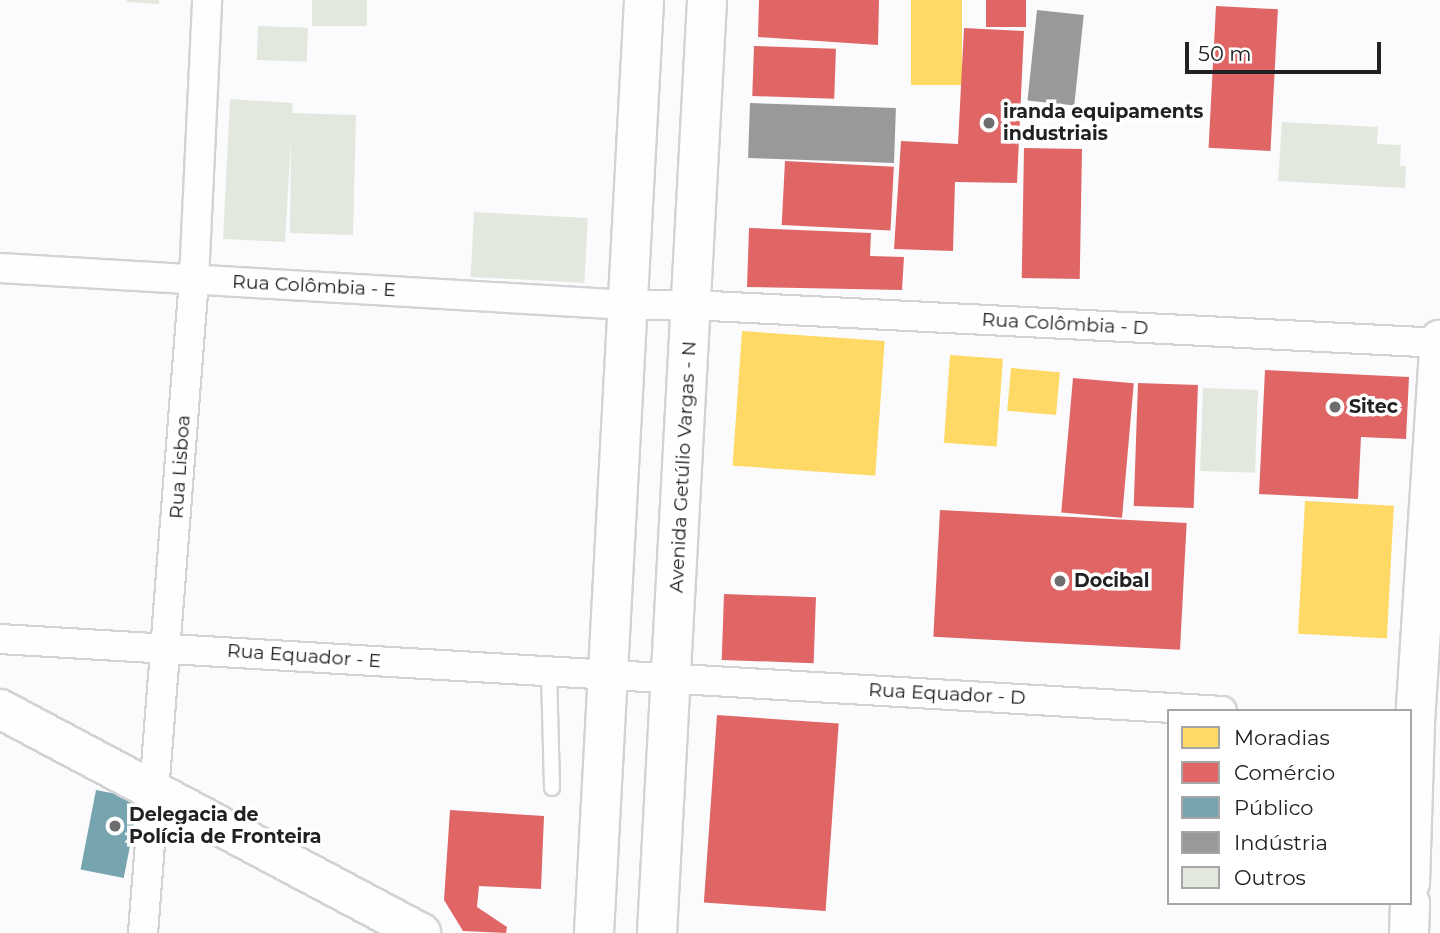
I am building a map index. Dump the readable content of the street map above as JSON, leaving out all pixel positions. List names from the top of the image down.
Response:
{
  "streets": {
    "street": [
      "Rua Colômbia - E",
      "Rua Colômbia - D",
      "Rua Lisboa",
      "Avenida Getúlio Vargas - N",
      "Rua Equador - E",
      "Rua Equador - D"
    ]
  },
  "crossings": [
    ["Rua Colômbia - E", "Rua Colômbia - D"],
    ["Rua Colômbia - E", "Rua Lisboa"],
    ["Rua Colômbia - E", "Avenida Getúlio Vargas - N"],
    ["Rua Colômbia - D", "Avenida Getúlio Vargas - N"],
    ["Rua Lisboa", "Rua Equador - E"],
    ["Avenida Getúlio Vargas - N", "Rua Equador - D"],
    ["Rua Equador - E", "Rua Equador - D"]
  ],
  "places": [
    "iranda equipaments industriais",
    "Sitec",
    "Docibal",
    "Delegacia de Polícia de Fronteira"
  ],
  "legend": [
    "Moradias",
    "Comércio",
    "Público",
    "Indústria",
    "Outros"
  ],
  "scale_bar": "50 m"
}
